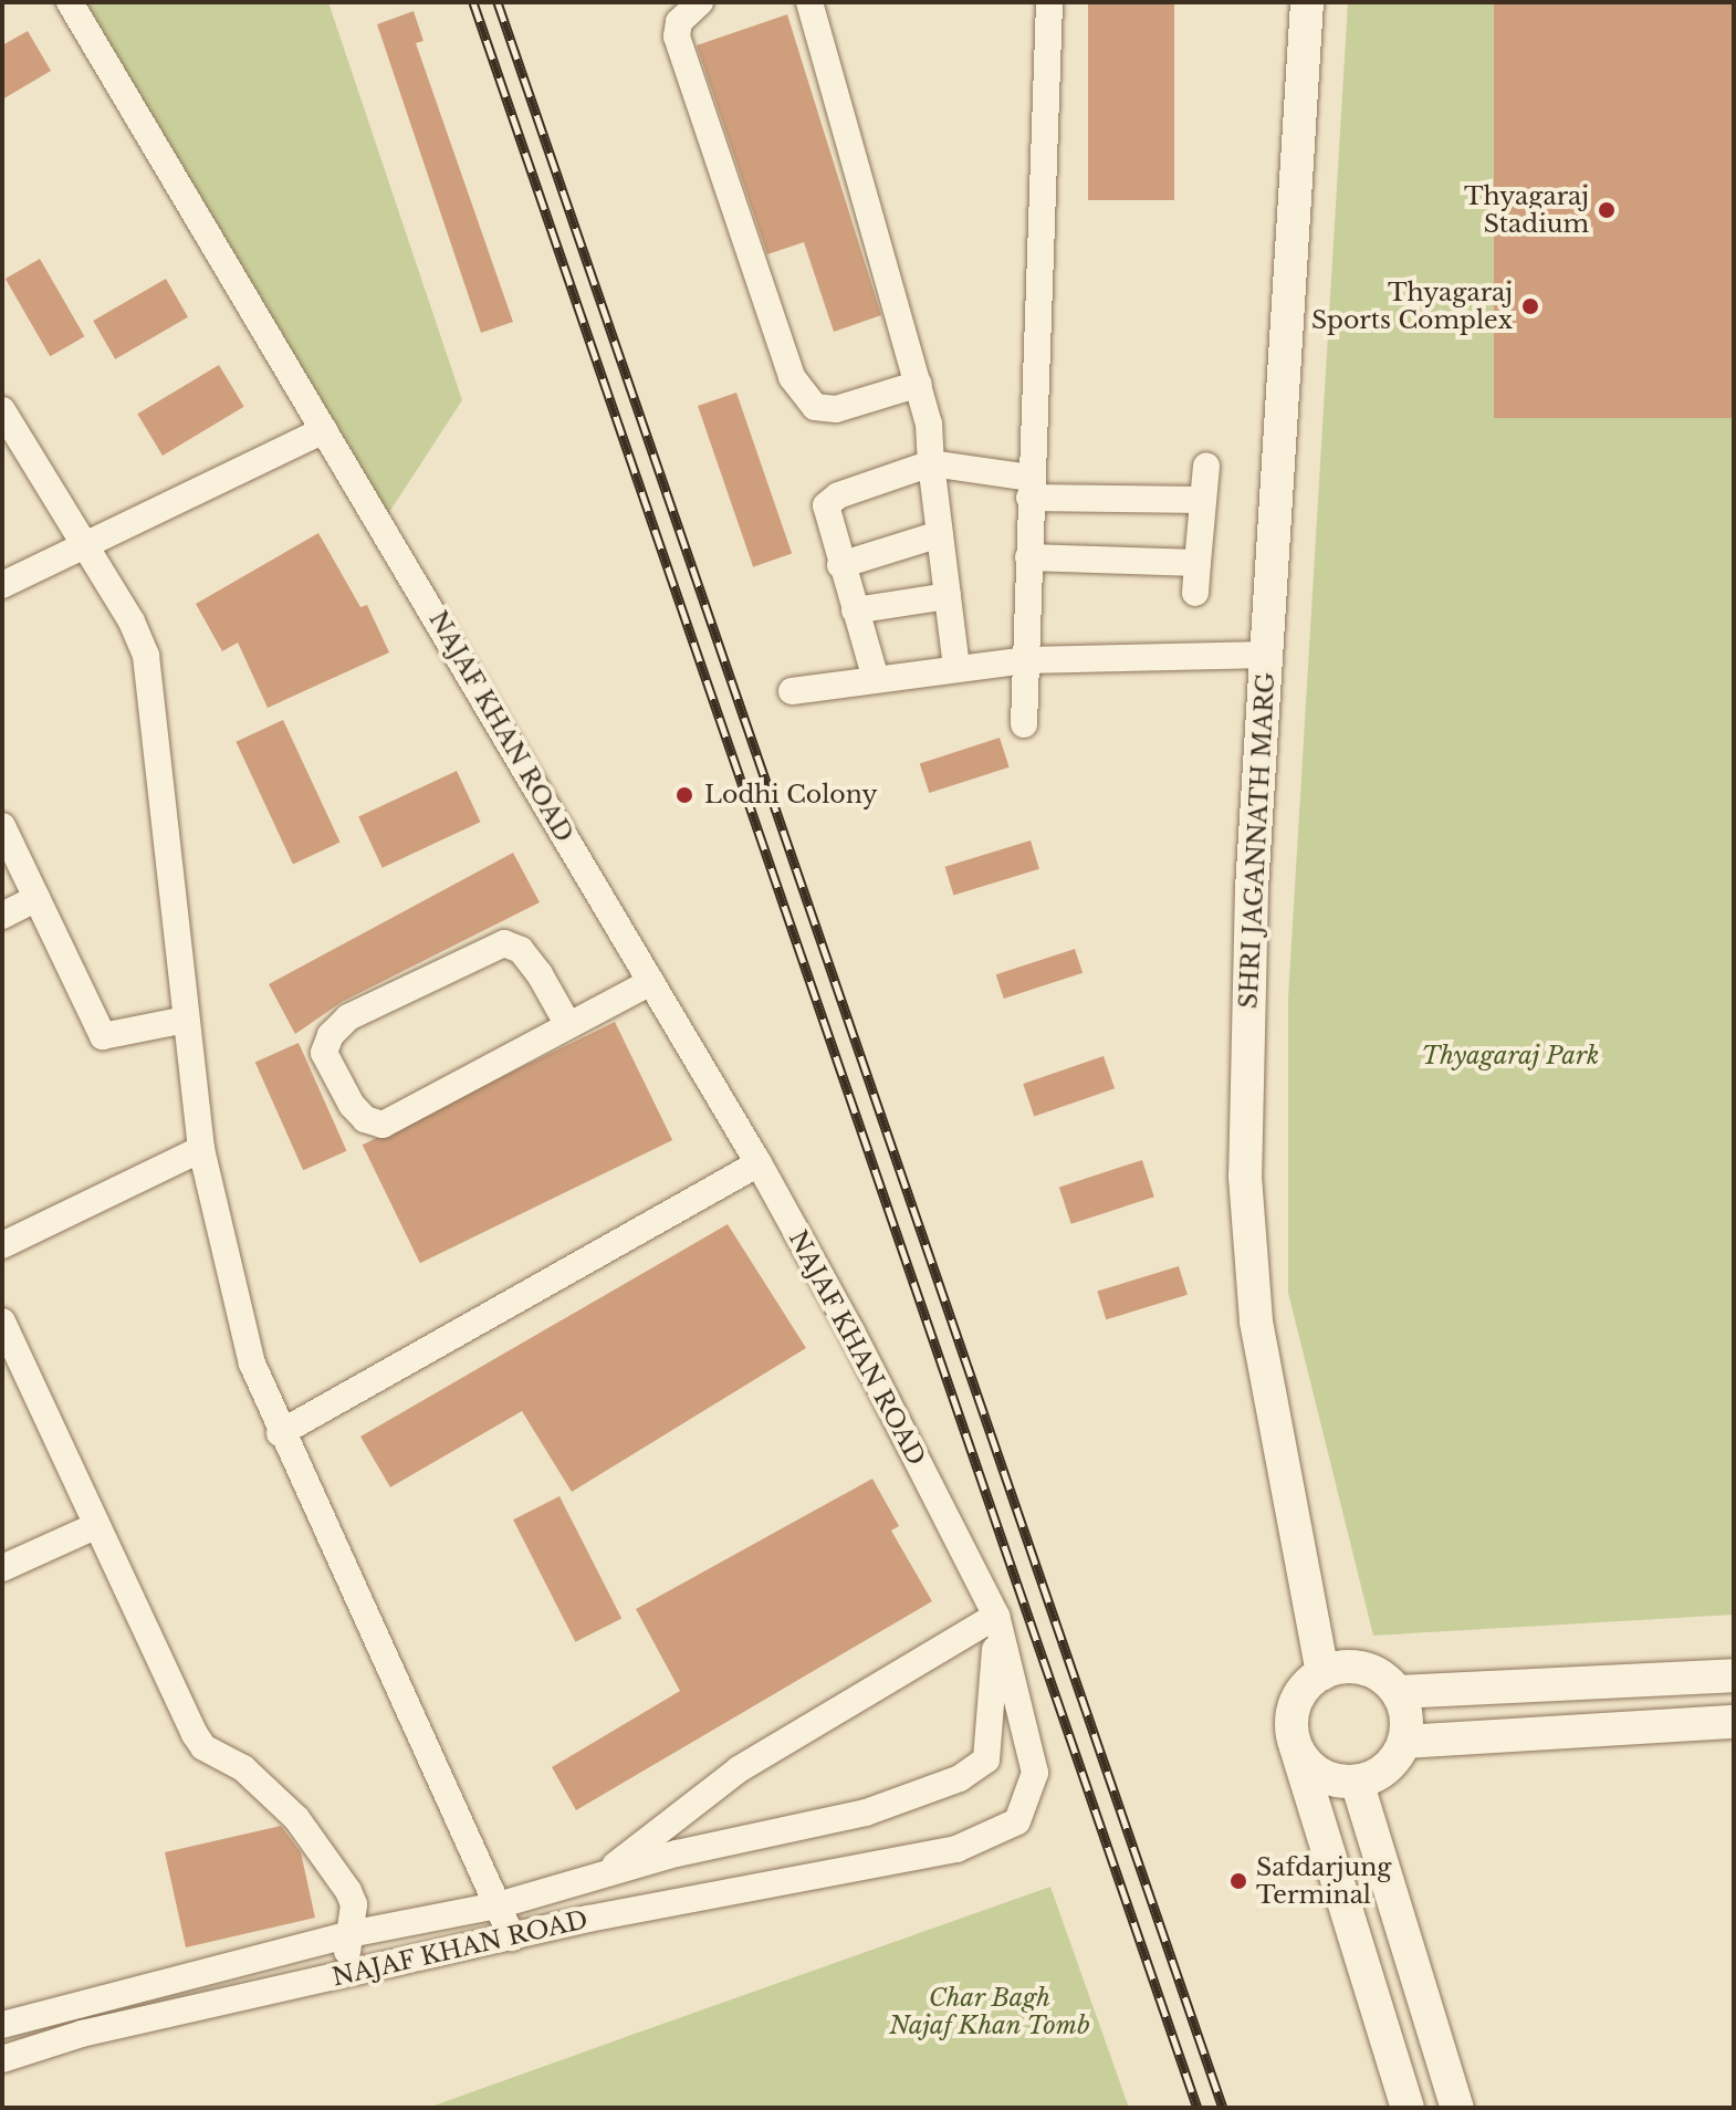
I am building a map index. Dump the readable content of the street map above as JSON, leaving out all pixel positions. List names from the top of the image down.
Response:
{
  "streets": {
    "street": ["NAJAF KHAN ROAD", "SHRI JAGANNATH MARG"]
  },
  "parks": ["Thyagaraj Park", "Char Bagh Najaf Khan Tomb"],
  "places": [
    "Thyagaraj Stadium",
    "Thyagaraj Sports Complex",
    "Lodhi Colony",
    "Safdarjung Terminal"
  ]
}
